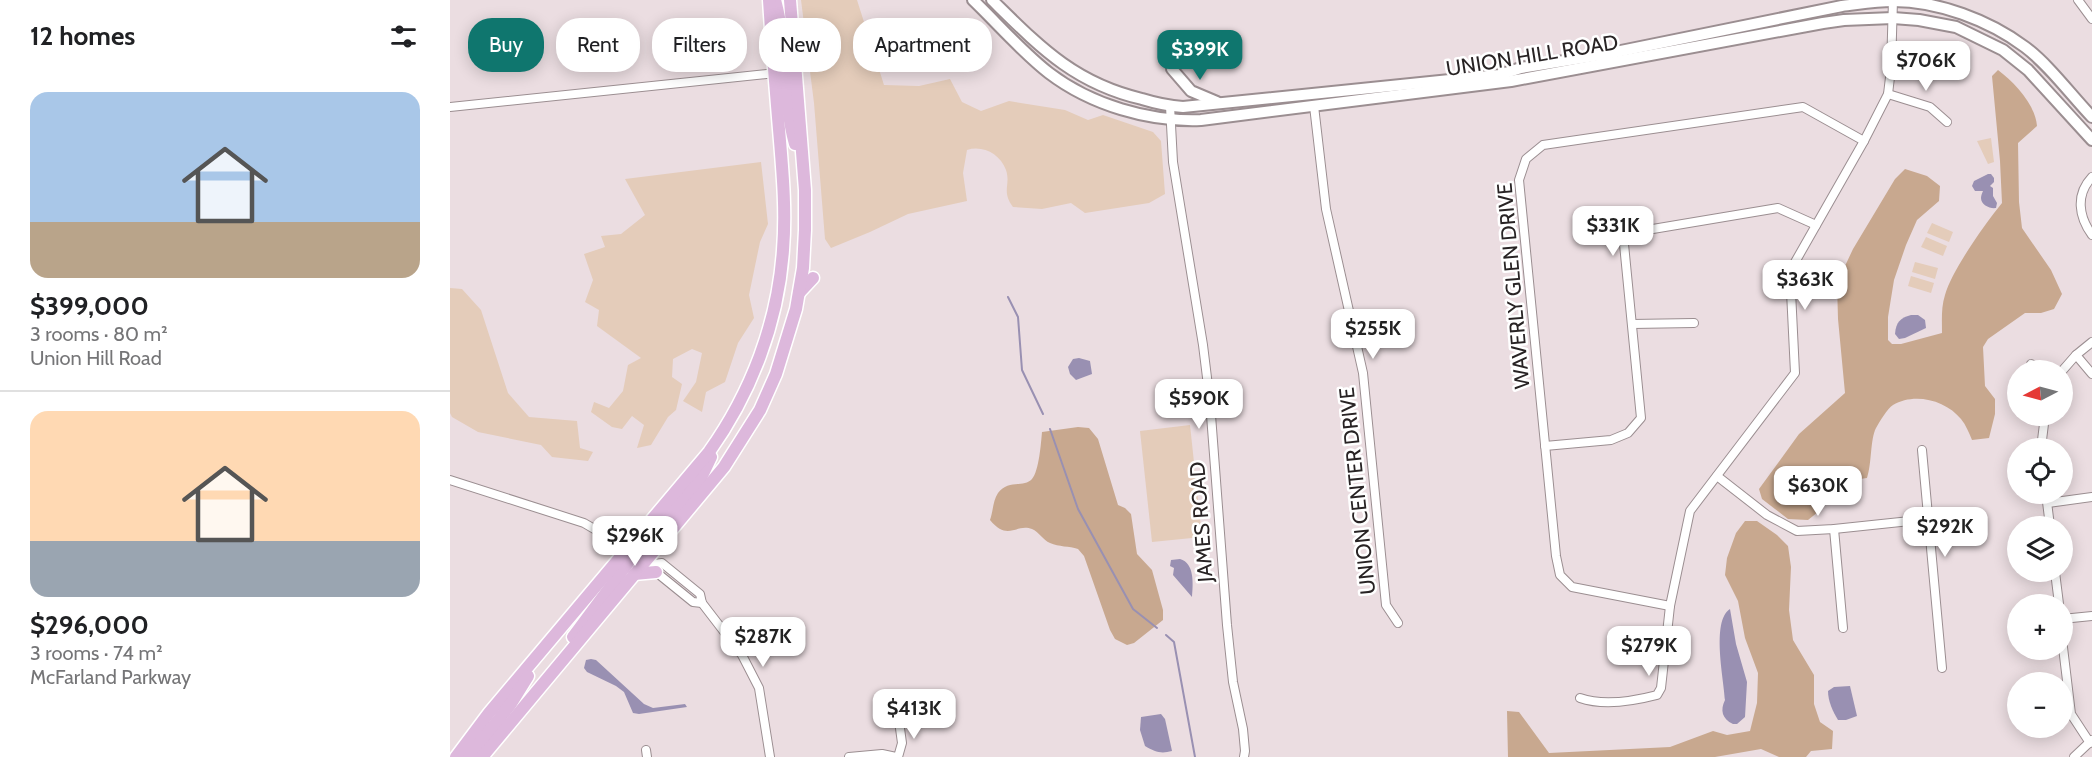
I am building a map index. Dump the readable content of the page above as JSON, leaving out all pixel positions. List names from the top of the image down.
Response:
{
  "streets": {
    "street": [
      "UNION HILL ROAD",
      "WAVERLY GLEN DRIVE",
      "UNION CENTER DRIVE",
      "JAMES ROAD"
    ]
  },
  "crossings": [
    ["UNION HILL ROAD", "UNION CENTER DRIVE"],
    ["UNION HILL ROAD", "JAMES ROAD"]
  ],
  "north": "left",
  "page": {
    "heading": "12 homes",
    "chip": [
      "Buy",
      "Rent",
      "Filters",
      "New",
      "Apartment"
    ],
    "price": [
      "$399K",
      "$706K",
      "$331K",
      "$363K",
      "$255K",
      "$590K",
      "$630K",
      "$292K",
      "$296K",
      "$287K",
      "$279K",
      "$413K"
    ],
    "list": [
      {
        "name": "$399,000",
        "note": "3 rooms · 80 m² · Union Hill Road"
      },
      {
        "name": "$296,000",
        "note": "3 rooms · 74 m² · McFarland Parkway"
      }
    ],
    "map_buttons": ["+", "−"]
  }
}
